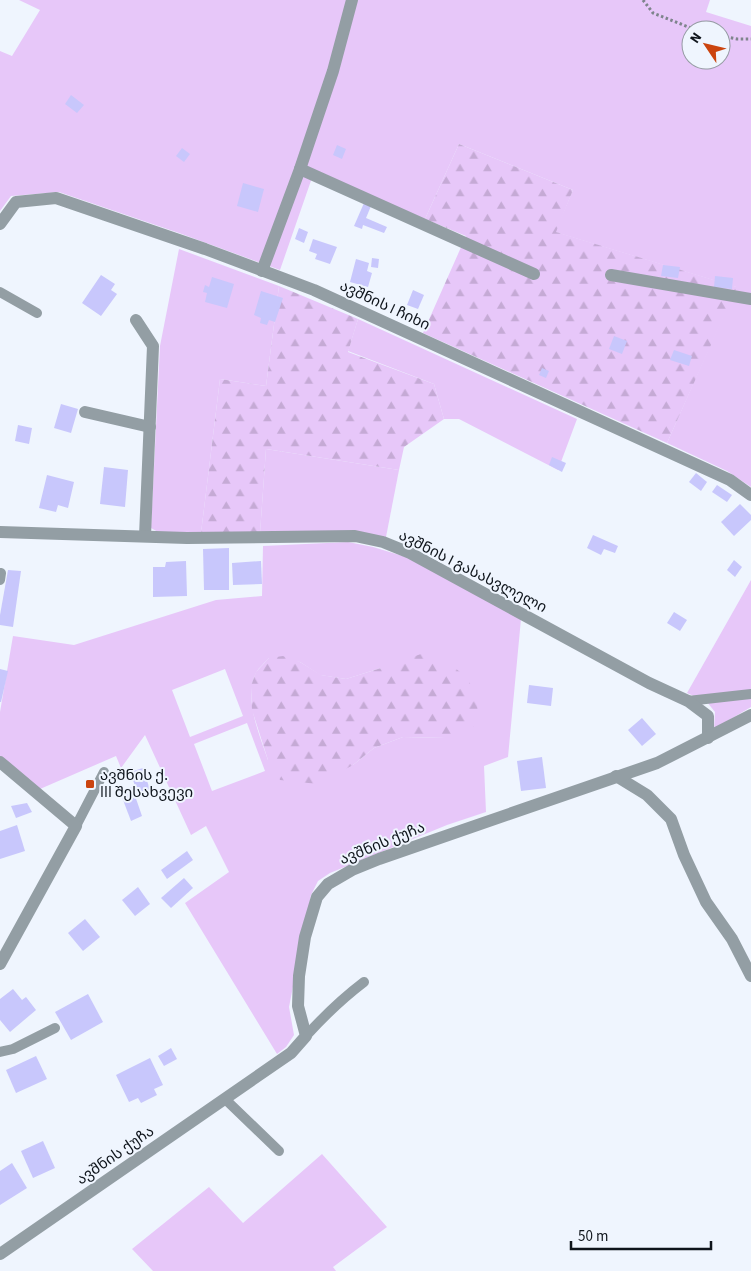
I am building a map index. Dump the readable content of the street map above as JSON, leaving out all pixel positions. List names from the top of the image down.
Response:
{
  "streets": {
    "street": ["ავშნის I ჩიხი", "ავშნის I გასასვლელი", "ავშნის ქუჩა"]
  },
  "crossings": [
    ["ავშნის I გასასვლელი", "ავშნის ქუჩა"]
  ],
  "places": {
    "transit": ["ავშნის ქ. III შესახვევი"]
  },
  "scale_bar": "50 m",
  "north": "top left"
}
